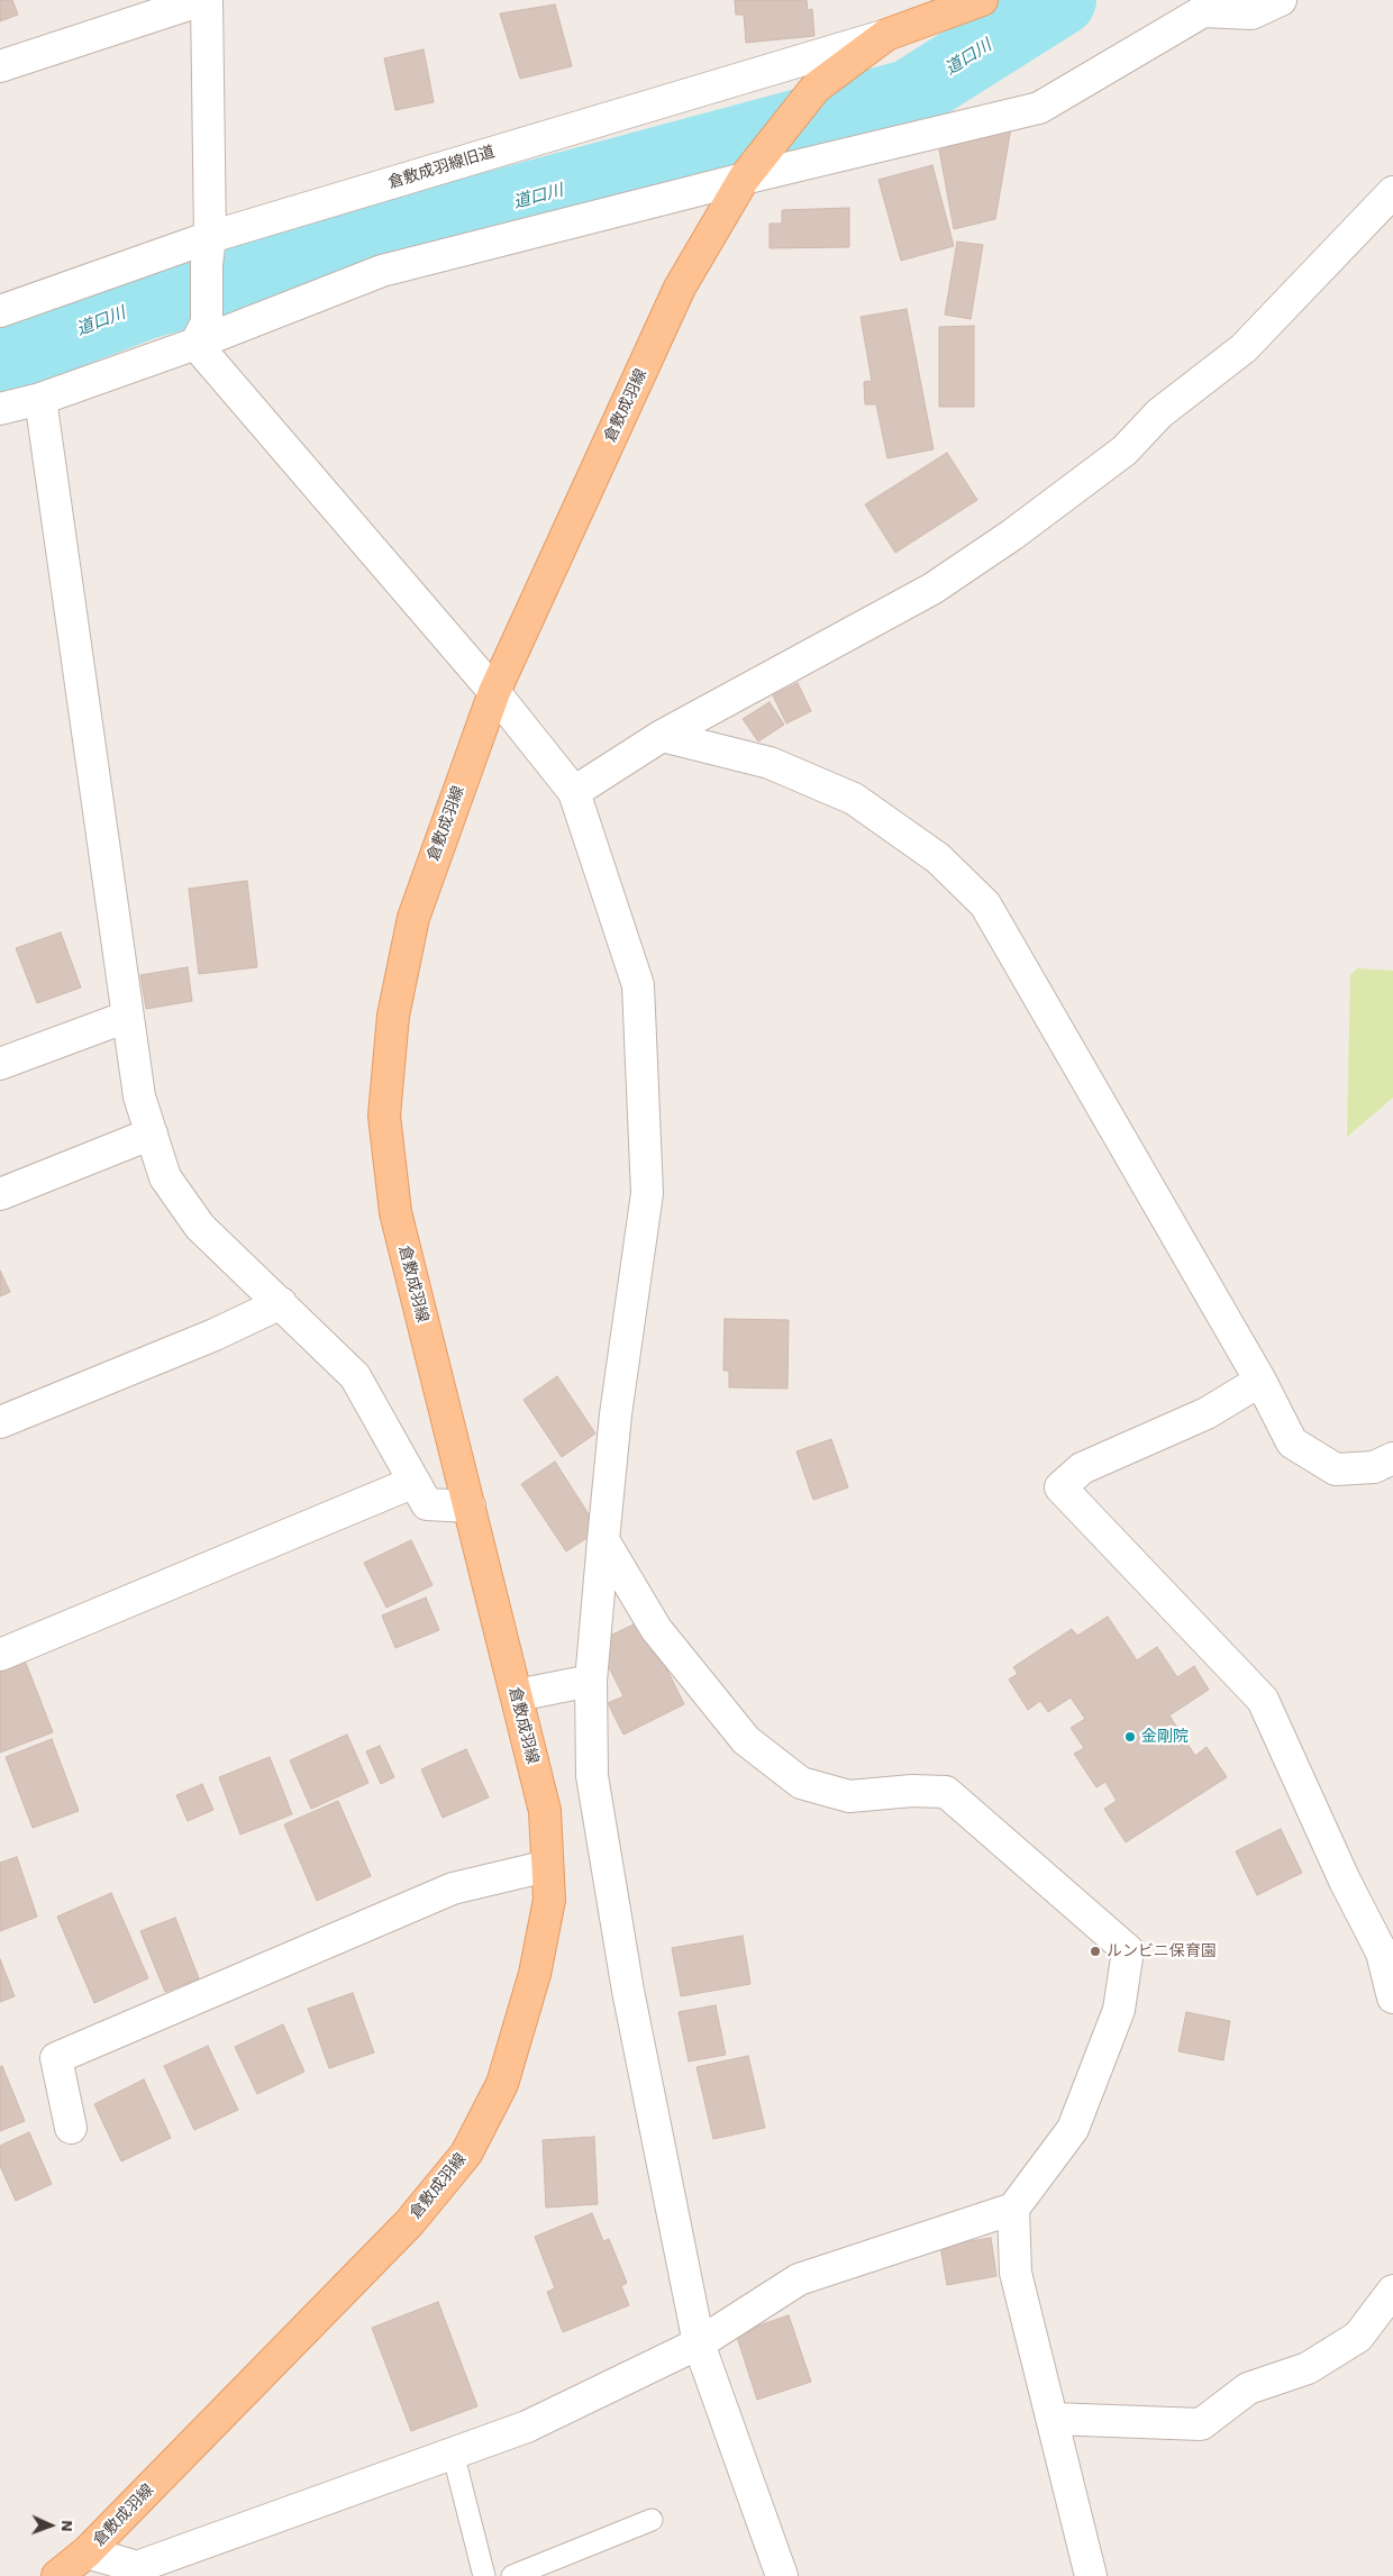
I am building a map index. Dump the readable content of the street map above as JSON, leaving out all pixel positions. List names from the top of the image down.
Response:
{
  "streets": {
    "main road": ["倉敷成羽線"],
    "street": ["倉敷成羽線旧道"]
  },
  "crossings": [
    ["倉敷成羽線旧道", "倉敷成羽線"]
  ],
  "water": ["道口川"],
  "places": ["金剛院", "ルンビニ保育園"],
  "north": "right"
}
